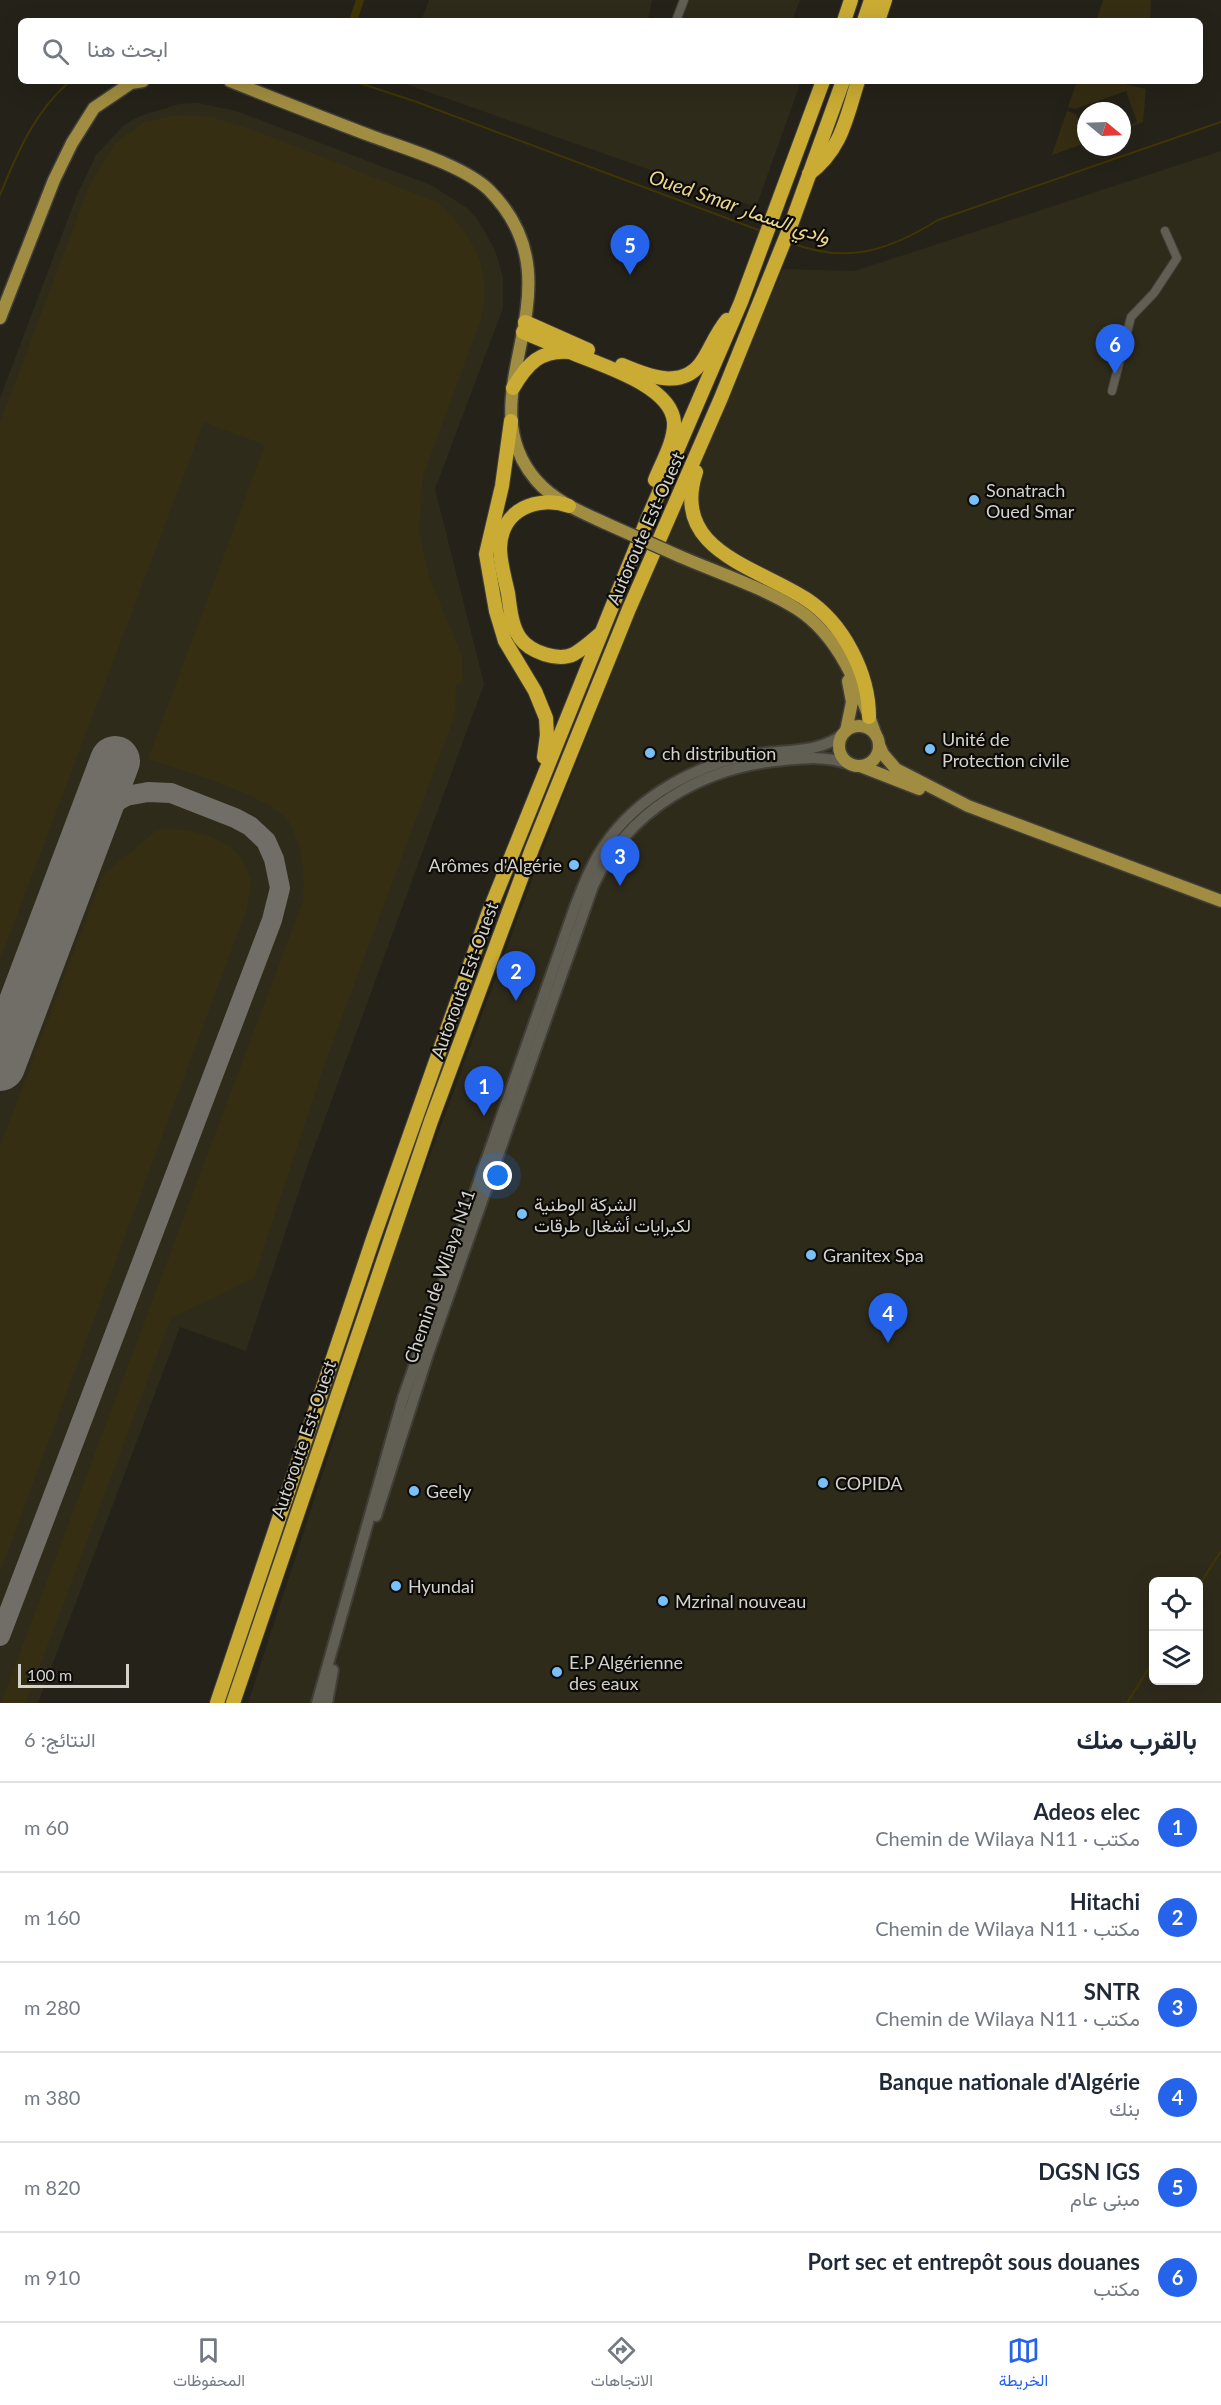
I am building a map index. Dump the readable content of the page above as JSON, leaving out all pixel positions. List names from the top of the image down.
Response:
{
  "streets": {
    "highway": ["Autoroute Est-Ouest"],
    "main road": ["Chemin de Wilaya N11"]
  },
  "water": ["Oued Smar وادي السمار"],
  "places": [
    "Sonatrach Oued Smar",
    "Unité de Protection civile",
    "ch distribution",
    "Arômes d'Algérie",
    "الشركة الوطنية لكبرايات أشغال طرقات",
    "Granitex Spa",
    "COPIDA",
    "Geely",
    "Hyundai",
    "Mzrinal nouveau",
    "E.P Algérienne des eaux"
  ],
  "scale_bar": "100 m",
  "north": "right",
  "page": {
    "search": "ابحث هنا",
    "pins": [
      "5",
      "6",
      "3",
      "2",
      "1",
      "4"
    ],
    "scale": "100 m",
    "heading": ["بالقرب منك", "النتائج: 6"],
    "list": [
      {
        "mark": "1",
        "name": "Adeos elec",
        "note": "مكتب · Chemin de Wilaya N11",
        "value": "60 m"
      },
      {
        "mark": "2",
        "name": "Hitachi",
        "note": "مكتب · Chemin de Wilaya N11",
        "value": "160 m"
      },
      {
        "mark": "3",
        "name": "SNTR",
        "note": "مكتب · Chemin de Wilaya N11",
        "value": "280 m"
      },
      {
        "mark": "4",
        "name": "Banque nationale d'Algérie",
        "note": "بنك",
        "value": "380 m"
      },
      {
        "mark": "5",
        "name": "DGSN IGS",
        "note": "مبنى عام",
        "value": "820 m"
      },
      {
        "mark": "6",
        "name": "Port sec et entrepôt sous douanes",
        "note": "مكتب",
        "value": "910 m"
      }
    ],
    "nav": ["الخريطة", "الاتجاهات", "المحفوظات"]
  }
}
